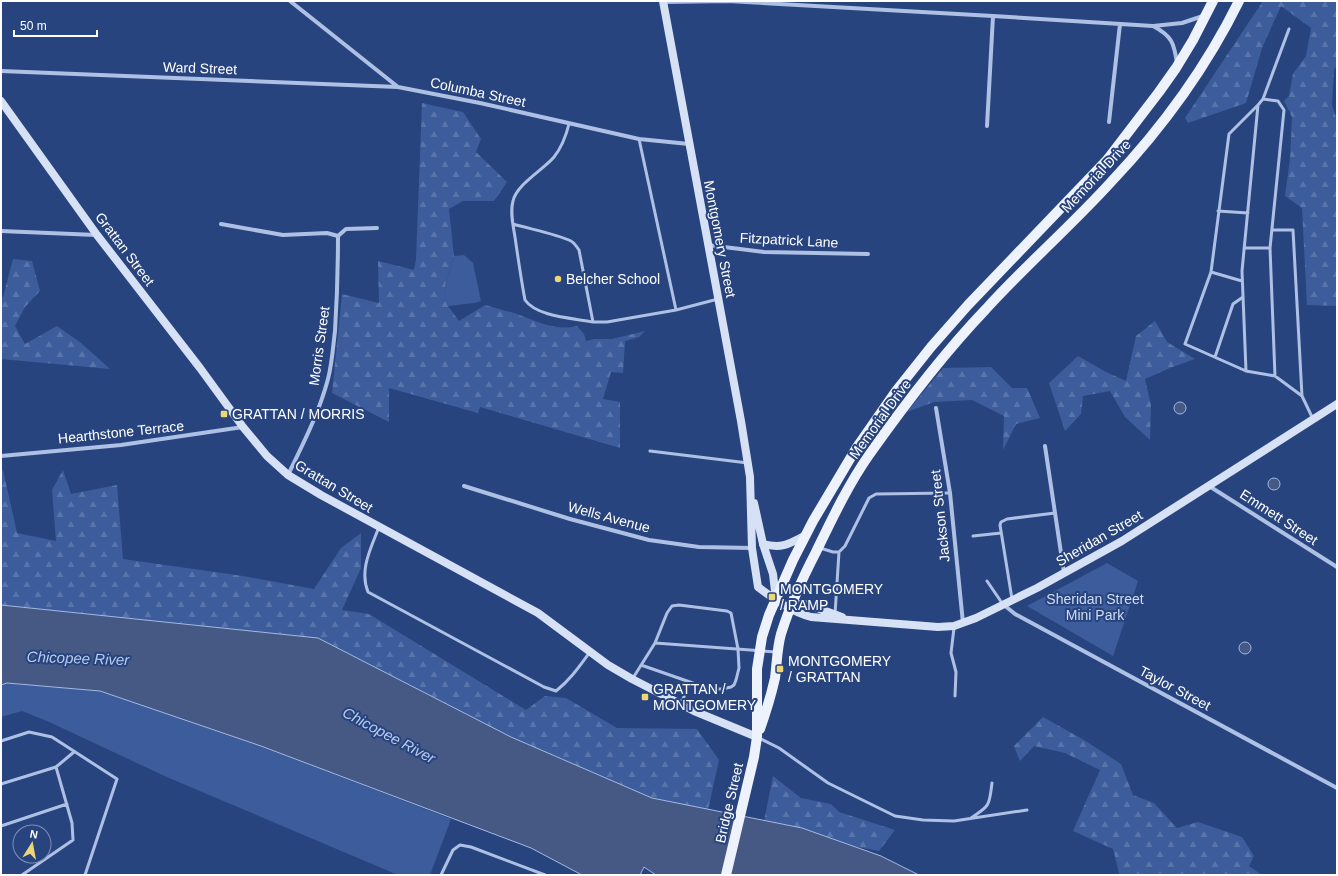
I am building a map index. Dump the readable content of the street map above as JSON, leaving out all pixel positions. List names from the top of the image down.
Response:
{
  "streets": {
    "main road": [
      "Memorial Drive",
      "Montgomery Street",
      "Grattan Street",
      "Sheridan Street",
      "Bridge Street"
    ],
    "street": [
      "Ward Street",
      "Columba Street",
      "Fitzpatrick Lane",
      "Morris Street",
      "Hearthstone Terrace",
      "Jackson Street",
      "Wells Avenue",
      "Emmett Street",
      "Taylor Street"
    ]
  },
  "crossings": [
    ["Ward Street", "Columba Street"],
    ["Columba Street", "Montgomery Street"],
    ["Memorial Drive", "Montgomery Street"],
    ["Memorial Drive", "Grattan Street"],
    ["Memorial Drive", "Sheridan Street"],
    ["Memorial Drive", "Bridge Street"],
    ["Montgomery Street", "Fitzpatrick Lane"],
    ["Montgomery Street", "Wells Avenue"],
    ["Grattan Street", "Morris Street"],
    ["Grattan Street", "Hearthstone Terrace"],
    ["Grattan Street", "Bridge Street"],
    ["Jackson Street", "Sheridan Street"],
    ["Emmett Street", "Sheridan Street"],
    ["Sheridan Street", "Taylor Street"]
  ],
  "water": ["Chicopee River"],
  "parks": ["Sheridan Street Mini Park"],
  "places": {
    "other": ["Belcher School"],
    "transit": [
      "GRATTAN / MORRIS",
      "MONTGOMERY / RAMP",
      "MONTGOMERY / GRATTAN",
      "GRATTAN / MONTGOMERY"
    ]
  },
  "scale_bar": "50 m",
  "north": "top"
}
